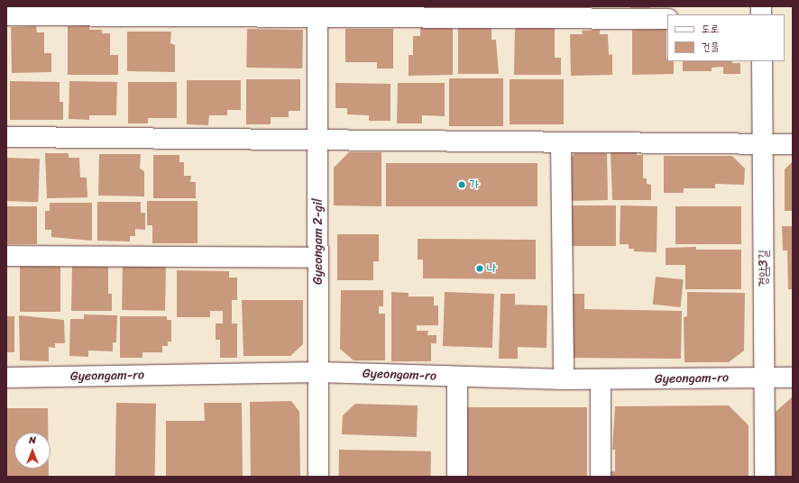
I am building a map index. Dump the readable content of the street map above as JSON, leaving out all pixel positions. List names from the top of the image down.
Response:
{
  "streets": {
    "street": ["Gyeongam 2-gil", "경암3길", "Gyeongam-ro"]
  },
  "crossings": [
    ["Gyeongam 2-gil", "Gyeongam-ro"],
    ["경암3길", "Gyeongam-ro"]
  ],
  "places": ["가", "나"],
  "legend": ["도로", "건물"],
  "north": "top"
}
